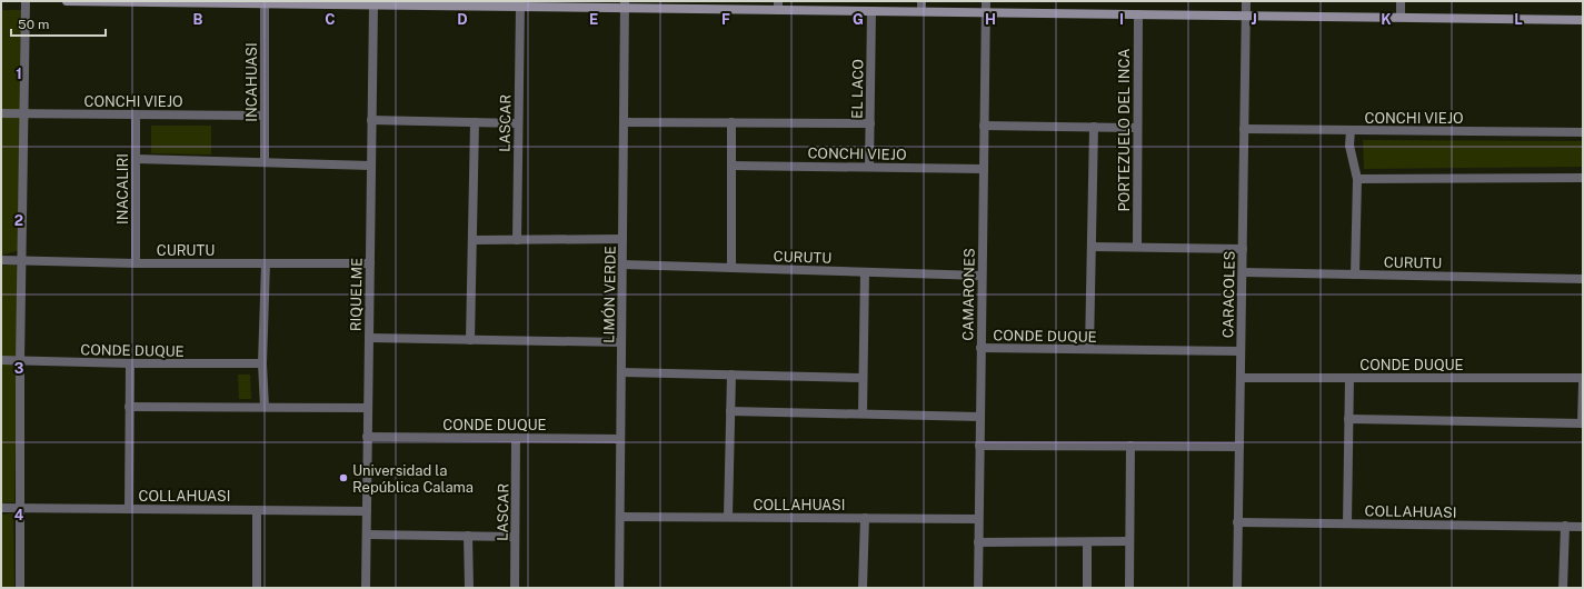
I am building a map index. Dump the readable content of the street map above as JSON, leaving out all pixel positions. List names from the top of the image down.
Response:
{
  "streets": {
    "street": [
      "INCAHUASI",
      "EL LACO",
      "CONCHI VIEJO",
      "LASCAR",
      "PORTEZUELO DEL INCA",
      "INACALIRI",
      "CURUTU",
      "RIQUELME",
      "LIMÓN VERDE",
      "CAMARONES",
      "CARACOLES",
      "CONDE DUQUE",
      "COLLAHUASI"
    ]
  },
  "crossings": [
    ["INCAHUASI", "CONCHI VIEJO"],
    ["EL LACO", "CONCHI VIEJO"],
    ["CONCHI VIEJO", "INACALIRI"],
    ["CONCHI VIEJO", "LIMÓN VERDE"],
    ["CONCHI VIEJO", "CAMARONES"],
    ["CONCHI VIEJO", "CARACOLES"],
    ["LASCAR", "CONDE DUQUE"],
    ["PORTEZUELO DEL INCA", "CONDE DUQUE"],
    ["INACALIRI", "CURUTU"],
    ["CURUTU", "RIQUELME"],
    ["CURUTU", "LIMÓN VERDE"],
    ["CURUTU", "CAMARONES"],
    ["CURUTU", "CARACOLES"],
    ["RIQUELME", "CONDE DUQUE"],
    ["RIQUELME", "COLLAHUASI"],
    ["LIMÓN VERDE", "CONDE DUQUE"],
    ["LIMÓN VERDE", "COLLAHUASI"],
    ["CAMARONES", "CONDE DUQUE"],
    ["CAMARONES", "COLLAHUASI"],
    ["CARACOLES", "CONDE DUQUE"],
    ["CARACOLES", "COLLAHUASI"]
  ],
  "places": ["Universidad la República Calama"],
  "scale_bar": "50 m",
  "grid": {
    "columns": [
      "B",
      "C",
      "D",
      "E",
      "F",
      "G",
      "H",
      "I",
      "J",
      "K",
      "L"
    ],
    "rows": [
      "1",
      "2",
      "3",
      "4"
    ]
  }
}
